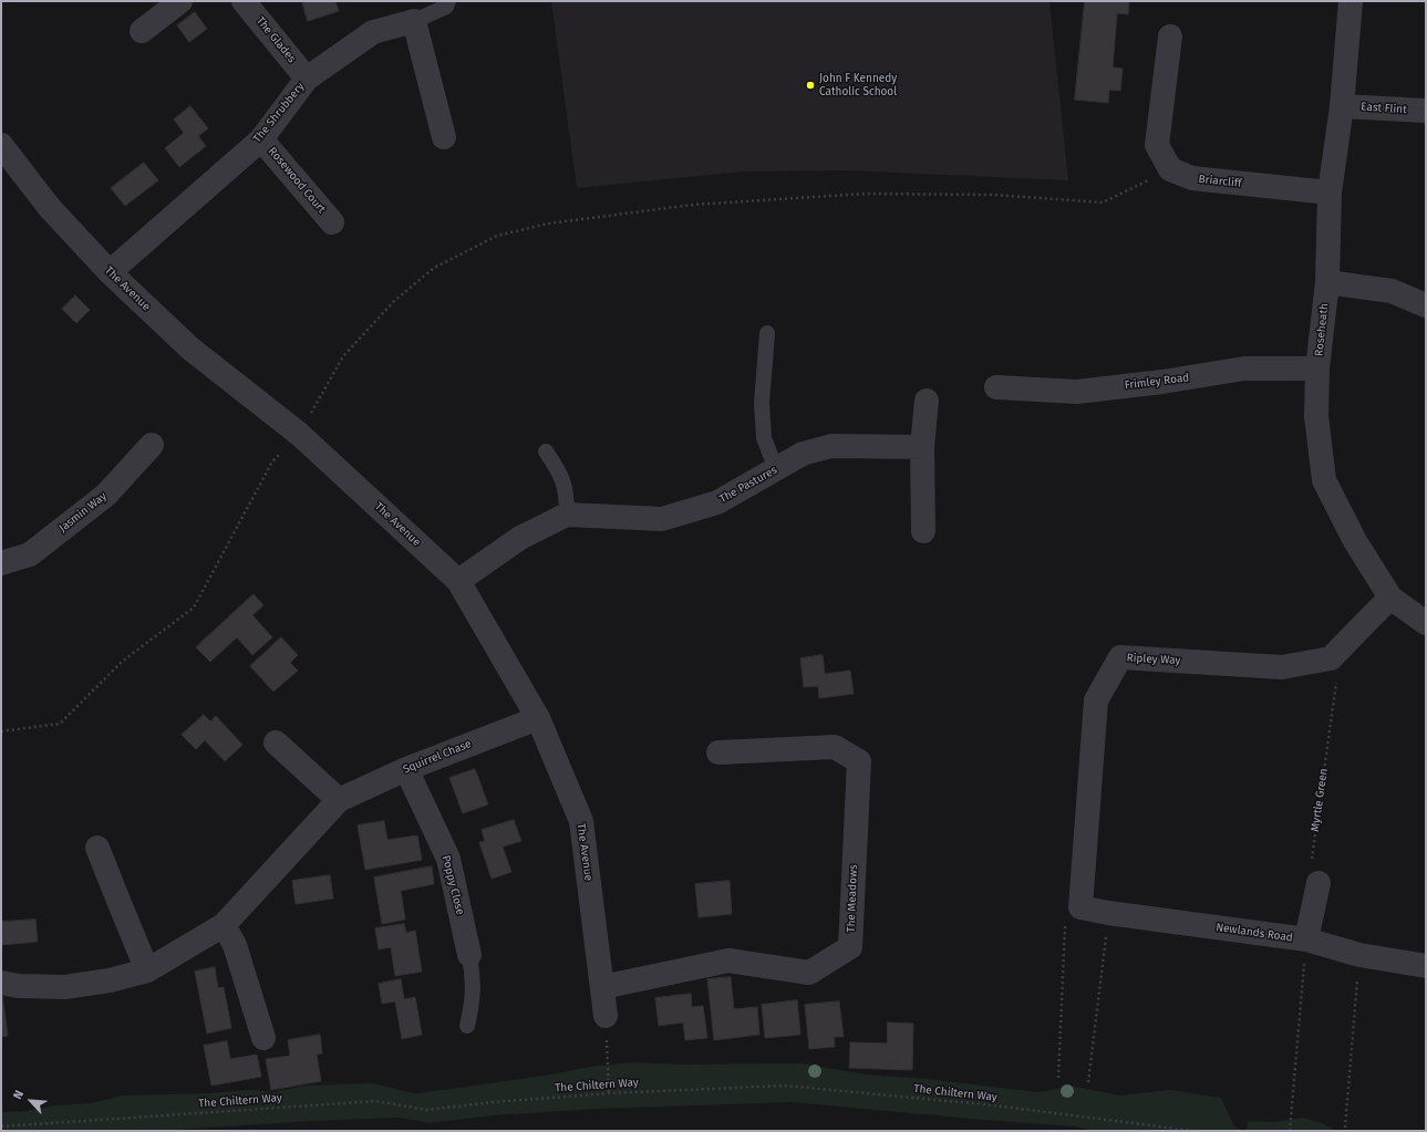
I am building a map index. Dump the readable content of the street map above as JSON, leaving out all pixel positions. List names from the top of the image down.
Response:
{
  "streets": {
    "street": [
      "The Glades",
      "East Flint",
      "The Shrubbery",
      "Rosewood Court",
      "Briarcliff",
      "The Avenue",
      "Roseheath",
      "Frimley Road",
      "The Pastures",
      "Jasmin Way",
      "Ripley Way",
      "Squirrel Chase",
      "Poppy Close",
      "The Meadows",
      "Newlands Road"
    ],
    "path": ["Myrtle Green", "The Chiltern Way"]
  },
  "crossings": [
    ["The Glades", "The Shrubbery"],
    ["East Flint", "Roseheath"],
    ["The Shrubbery", "Rosewood Court"],
    ["The Shrubbery", "The Avenue"],
    ["Briarcliff", "Roseheath"],
    ["The Avenue", "The Pastures"],
    ["The Avenue", "Squirrel Chase"],
    ["The Avenue", "The Meadows"],
    ["Roseheath", "Frimley Road"],
    ["Ripley Way", "Myrtle Green"],
    ["Ripley Way", "Newlands Road"],
    ["Squirrel Chase", "Poppy Close"]
  ],
  "places": ["John F Kennedy Catholic School"],
  "north": "top left"
}
